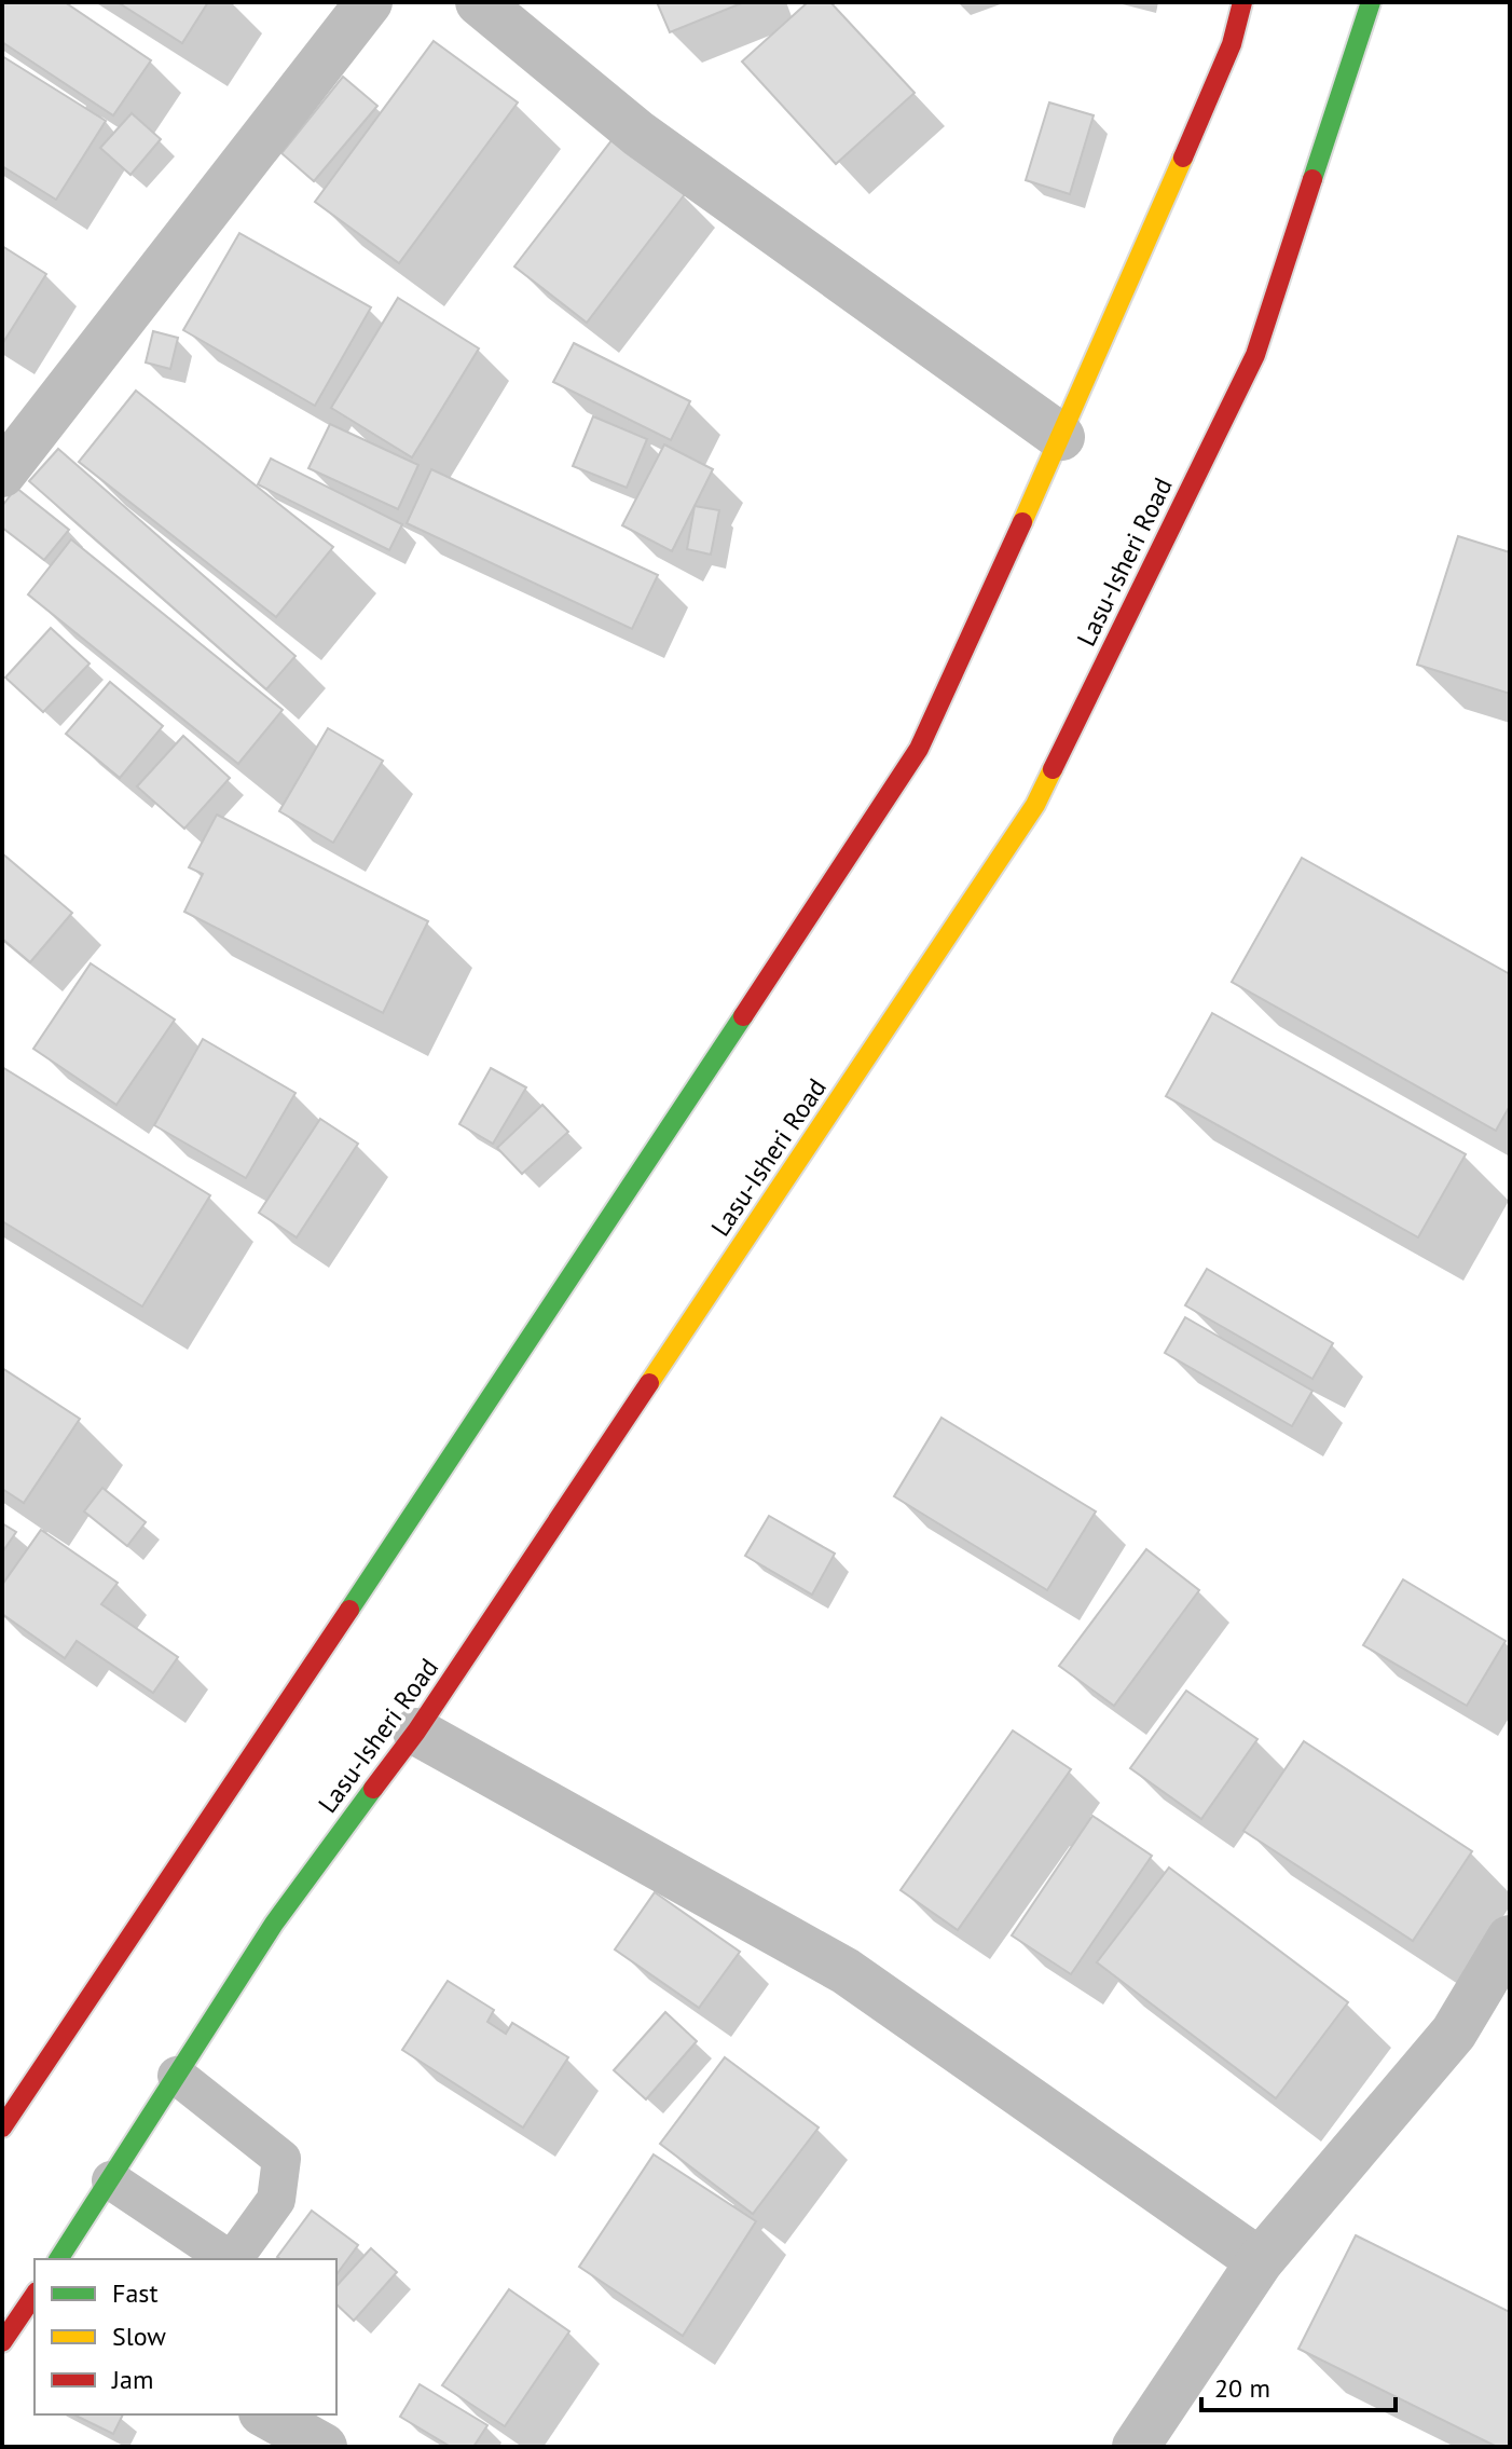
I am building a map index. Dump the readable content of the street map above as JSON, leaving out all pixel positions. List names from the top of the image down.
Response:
{
  "streets": {
    "main road": ["Lasu-Isheri Road"]
  },
  "legend": ["Fast", "Slow", "Jam"],
  "scale_bar": "20 m"
}
